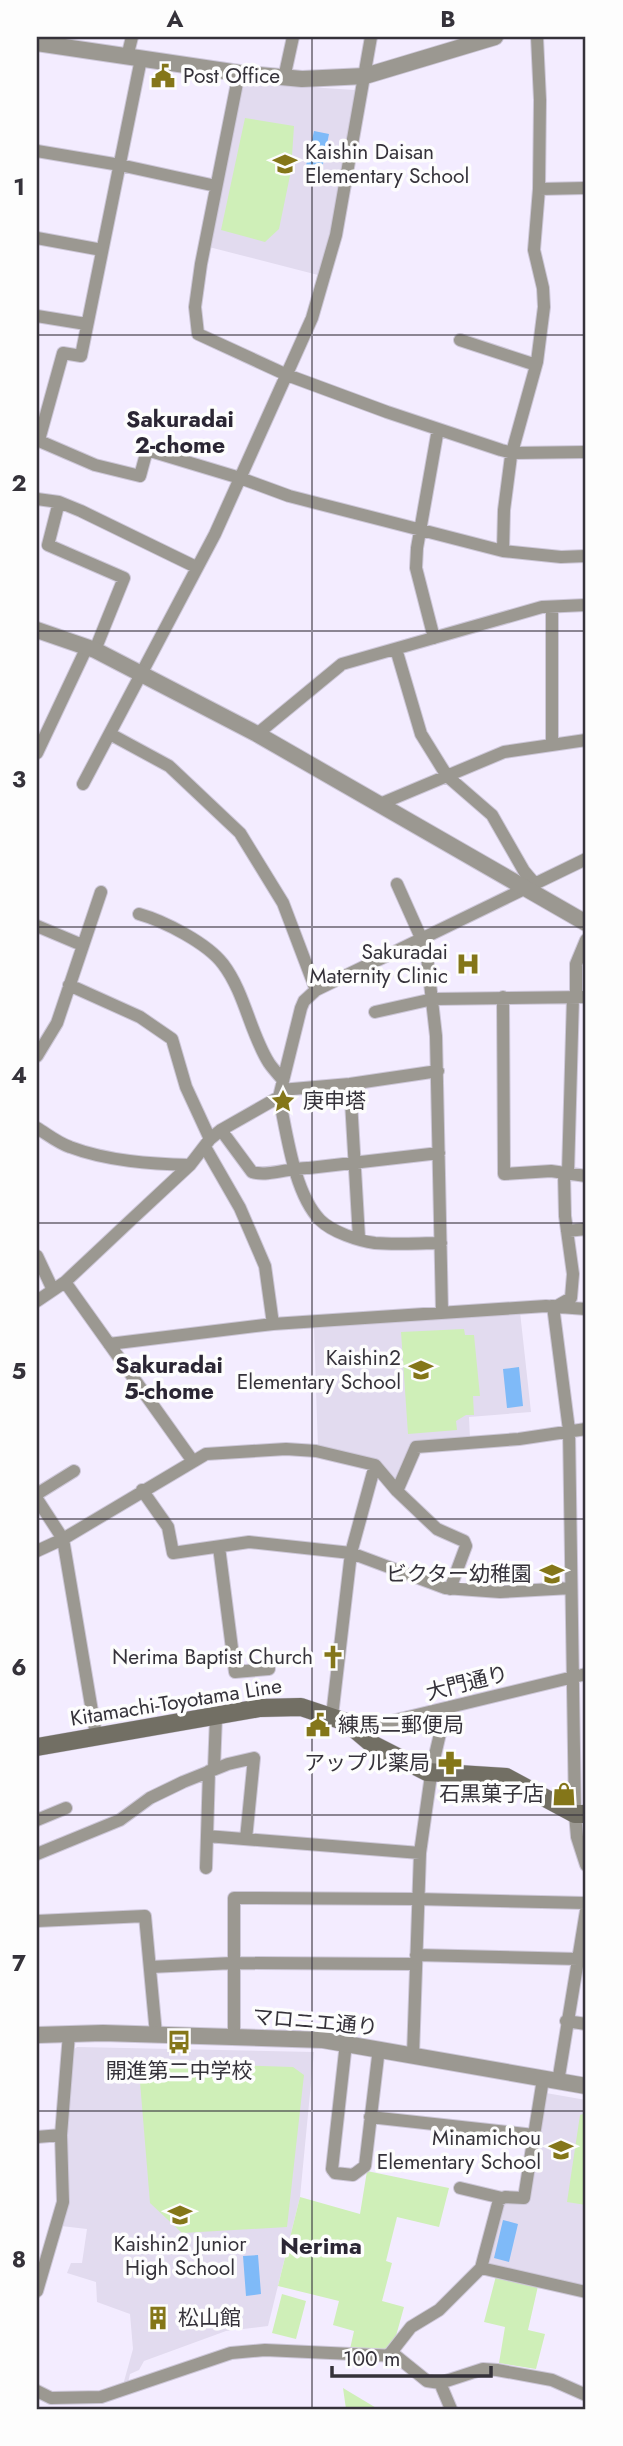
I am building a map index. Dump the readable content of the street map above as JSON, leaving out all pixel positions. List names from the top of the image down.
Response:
{
  "streets": {
    "main road": ["Kitamachi-Toyotama Line"],
    "street": ["大門通り", "マロニエ通り"]
  },
  "crossings": [
    ["大門通り", "Kitamachi-Toyotama Line"]
  ],
  "districts": ["Sakuradai 2-chome", "Sakuradai 5-chome", "Nerima"],
  "places": {
    "public building": ["Post Office", "練馬二郵便局"],
    "school or university": [
      "Kaishin Daisan Elementary School",
      "Kaishin2 Elementary School",
      "ビクター幼稚園",
      "Minamichou Elementary School",
      "Kaishin2 Junior High School"
    ],
    "hospital": ["Sakuradai Maternity Clinic"],
    "place": ["庚申塔"],
    "church": ["Nerima Baptist Church"],
    "pharmacy": ["アップル薬局"],
    "shop": ["石黒菓子店"],
    "bus stop": ["開進第二中学校"],
    "building": ["松山館"]
  },
  "scale_bar": "100 m",
  "grid": {
    "columns": ["A", "B"],
    "rows": [
      "1",
      "2",
      "3",
      "4",
      "5",
      "6",
      "7",
      "8"
    ]
  }
}
